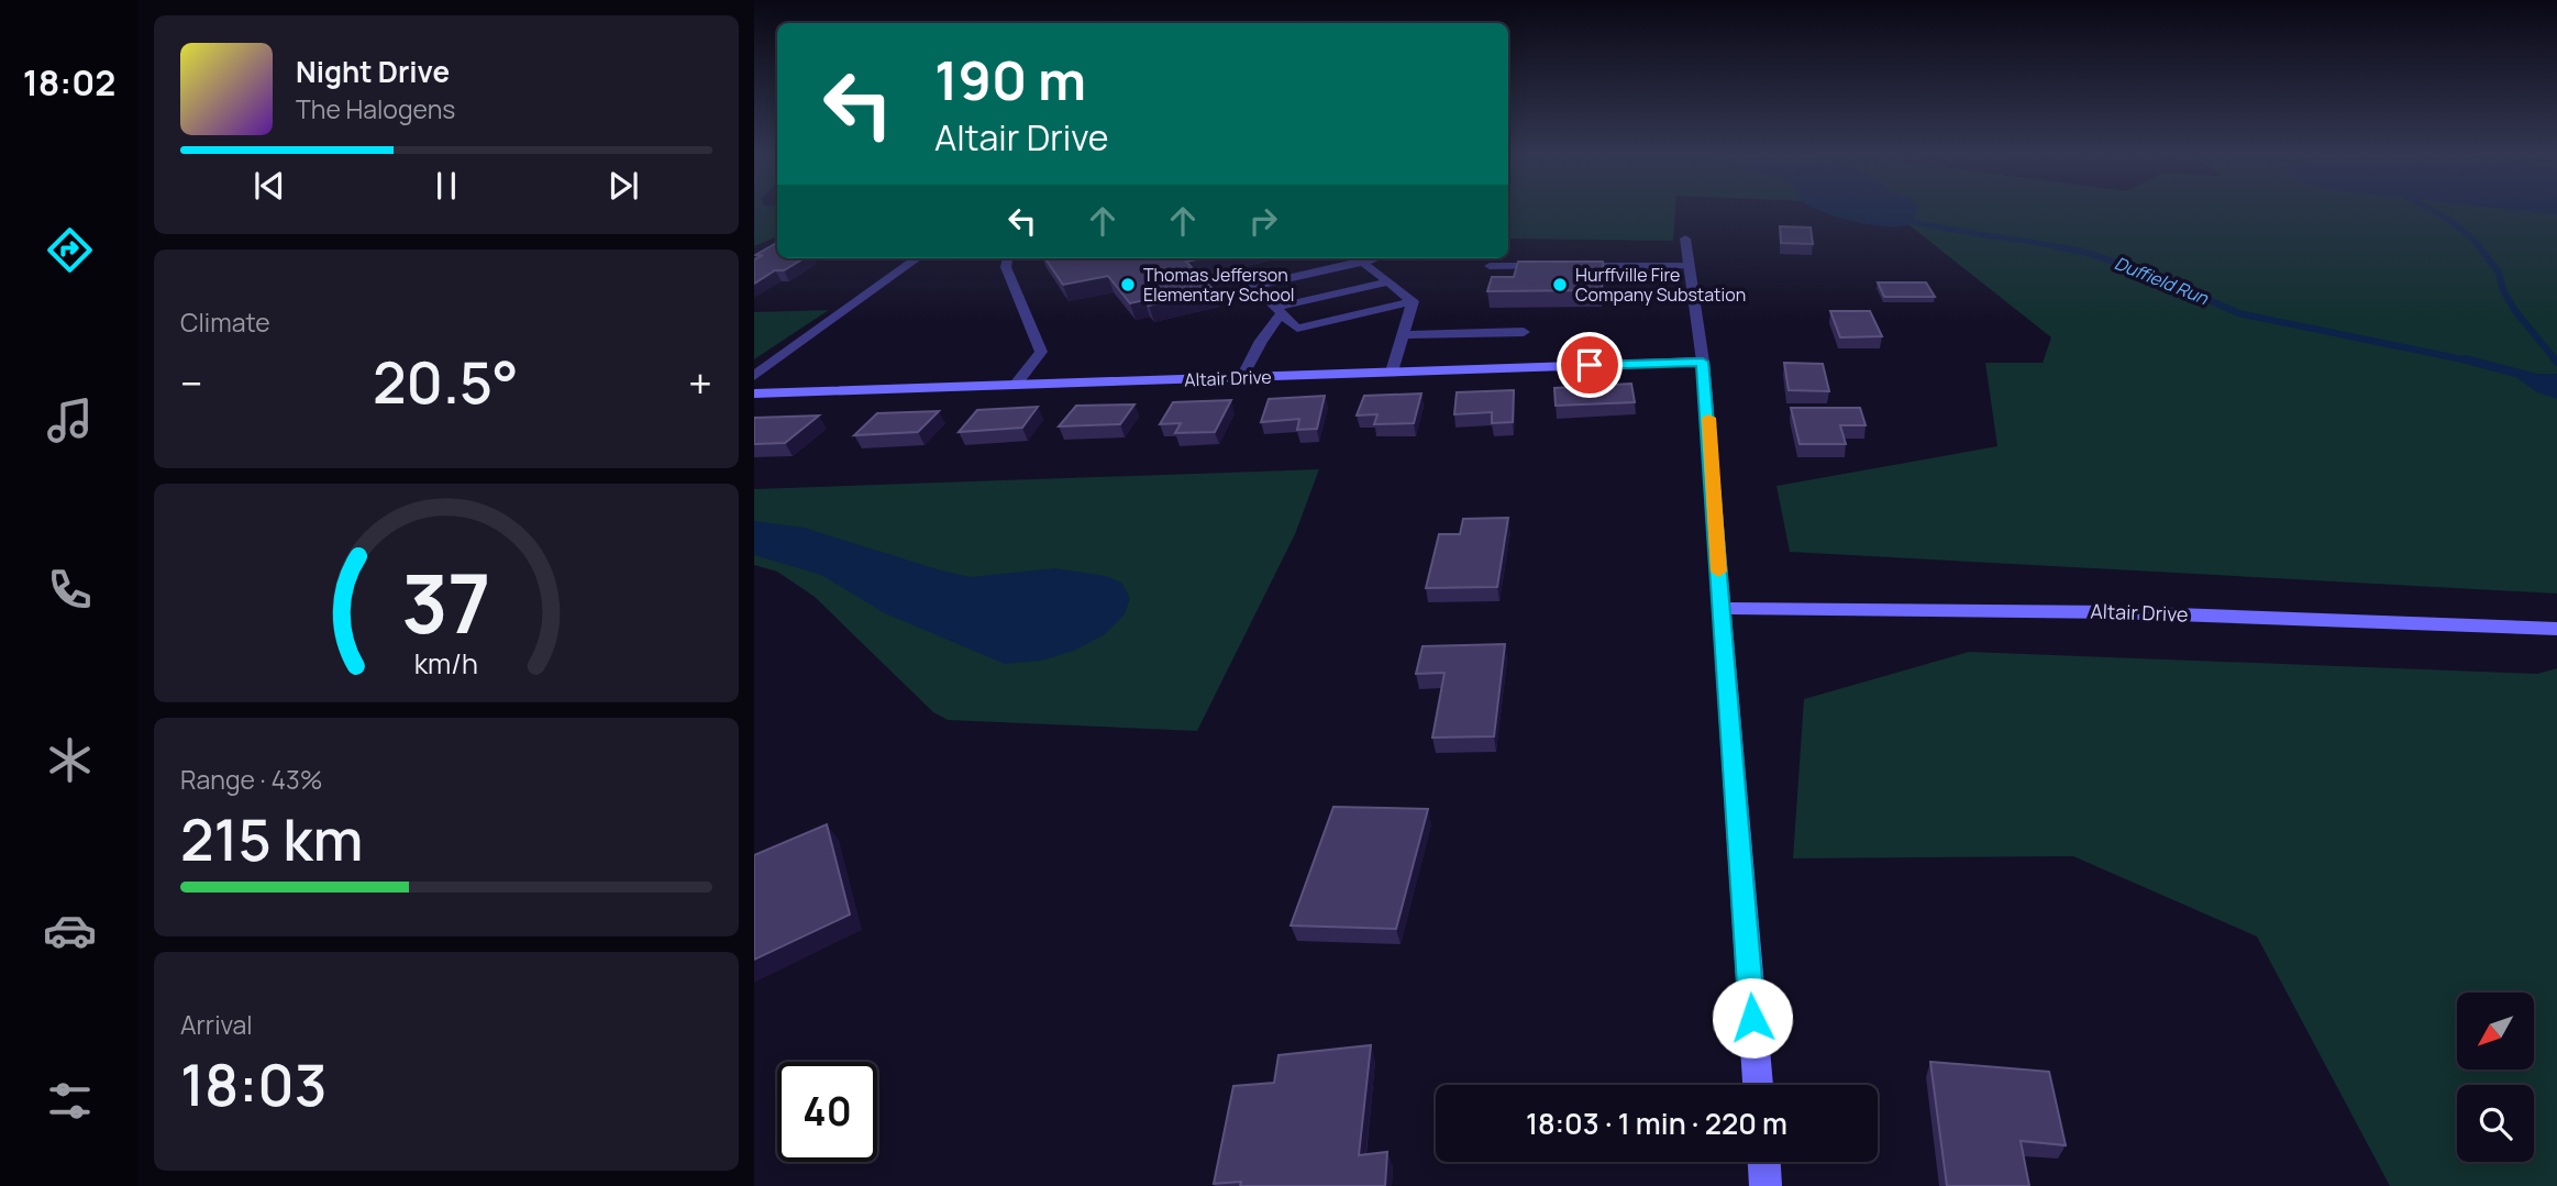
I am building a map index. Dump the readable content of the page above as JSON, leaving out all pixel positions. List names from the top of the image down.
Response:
{
  "streets": {
    "street": ["Altair Drive"]
  },
  "water": ["Duffield Run"],
  "places": ["Thomas Jefferson Elementary School", "Hurffville Fire Company Substation"],
  "north": "bottom left",
  "page": {
    "tabs": "18:02",
    "turn": ["190 m", "Altair Drive"],
    "song": ["Night Drive", "The Halogens"],
    "tile": [
      "Climate",
      ["Range · 43%", "215 km"],
      ["Arrival", "18:03"]
    ],
    "heat": ["−", "20.5°", "+"],
    "limit": "40",
    "trip": "18:03 · 1 min · 220 m",
    "gauge": ["37", "km/h"]
  }
}
